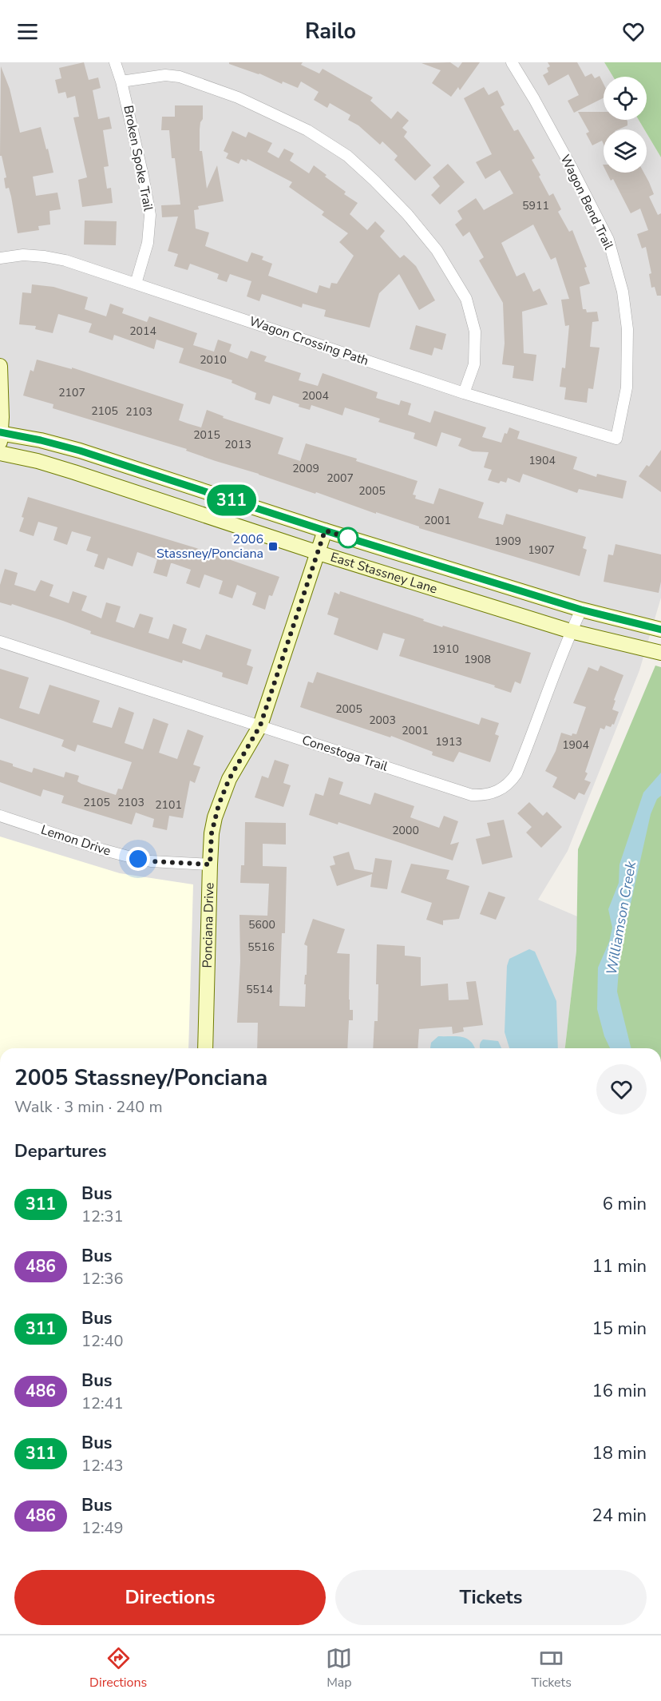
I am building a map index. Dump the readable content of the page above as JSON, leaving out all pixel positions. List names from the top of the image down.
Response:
{
  "streets": {
    "main road": ["East Stassney Lane", "Ponciana Drive"],
    "street": [
      "Broken Spoke Trail",
      "Wagon Bend Trail",
      "Wagon Crossing Path",
      "Conestoga Trail",
      "Lemon Drive"
    ]
  },
  "crossings": [
    ["Broken Spoke Trail", "Wagon Crossing Path"],
    ["Wagon Bend Trail", "Wagon Crossing Path"],
    ["East Stassney Lane", "Conestoga Trail"],
    ["East Stassney Lane", "Ponciana Drive"],
    ["Conestoga Trail", "Ponciana Drive"],
    ["Lemon Drive", "Ponciana Drive"]
  ],
  "water": ["Williamson Creek"],
  "places": {
    "transit": ["2006 Stassney/Ponciana"]
  },
  "lines": ["bus line 311"],
  "house_numbers": [
    "5911",
    "2014",
    "2010",
    "2107",
    "2004",
    "2105",
    "2103",
    "2015",
    "2013",
    "1904",
    "2009",
    "2007",
    "2005",
    "2001",
    "1909",
    "1907",
    "1910",
    "1908",
    "2005",
    "2003",
    "2001",
    "1913",
    "1904",
    "2105",
    "2103",
    "2101",
    "2000",
    "5600",
    "5516",
    "5514"
  ],
  "page": {
    "header": "Railo",
    "on_map": "311",
    "heading": [
      ["2005 Stassney/Ponciana", "Walk · 3 min · 240 m"],
      "Departures"
    ],
    "list": [
      {
        "mark": "311",
        "name": "Bus",
        "note": "12:31",
        "value": "6 min"
      },
      {
        "mark": "486",
        "name": "Bus",
        "note": "12:36",
        "value": "11 min"
      },
      {
        "mark": "311",
        "name": "Bus",
        "note": "12:40",
        "value": "15 min"
      },
      {
        "mark": "486",
        "name": "Bus",
        "note": "12:41",
        "value": "16 min"
      },
      {
        "mark": "311",
        "name": "Bus",
        "note": "12:43",
        "value": "18 min"
      },
      {
        "mark": "486",
        "name": "Bus",
        "note": "12:49",
        "value": "24 min"
      }
    ],
    "buttons": ["Directions", "Tickets"],
    "tabs": ["Directions", "Map", "Tickets"]
  }
}
